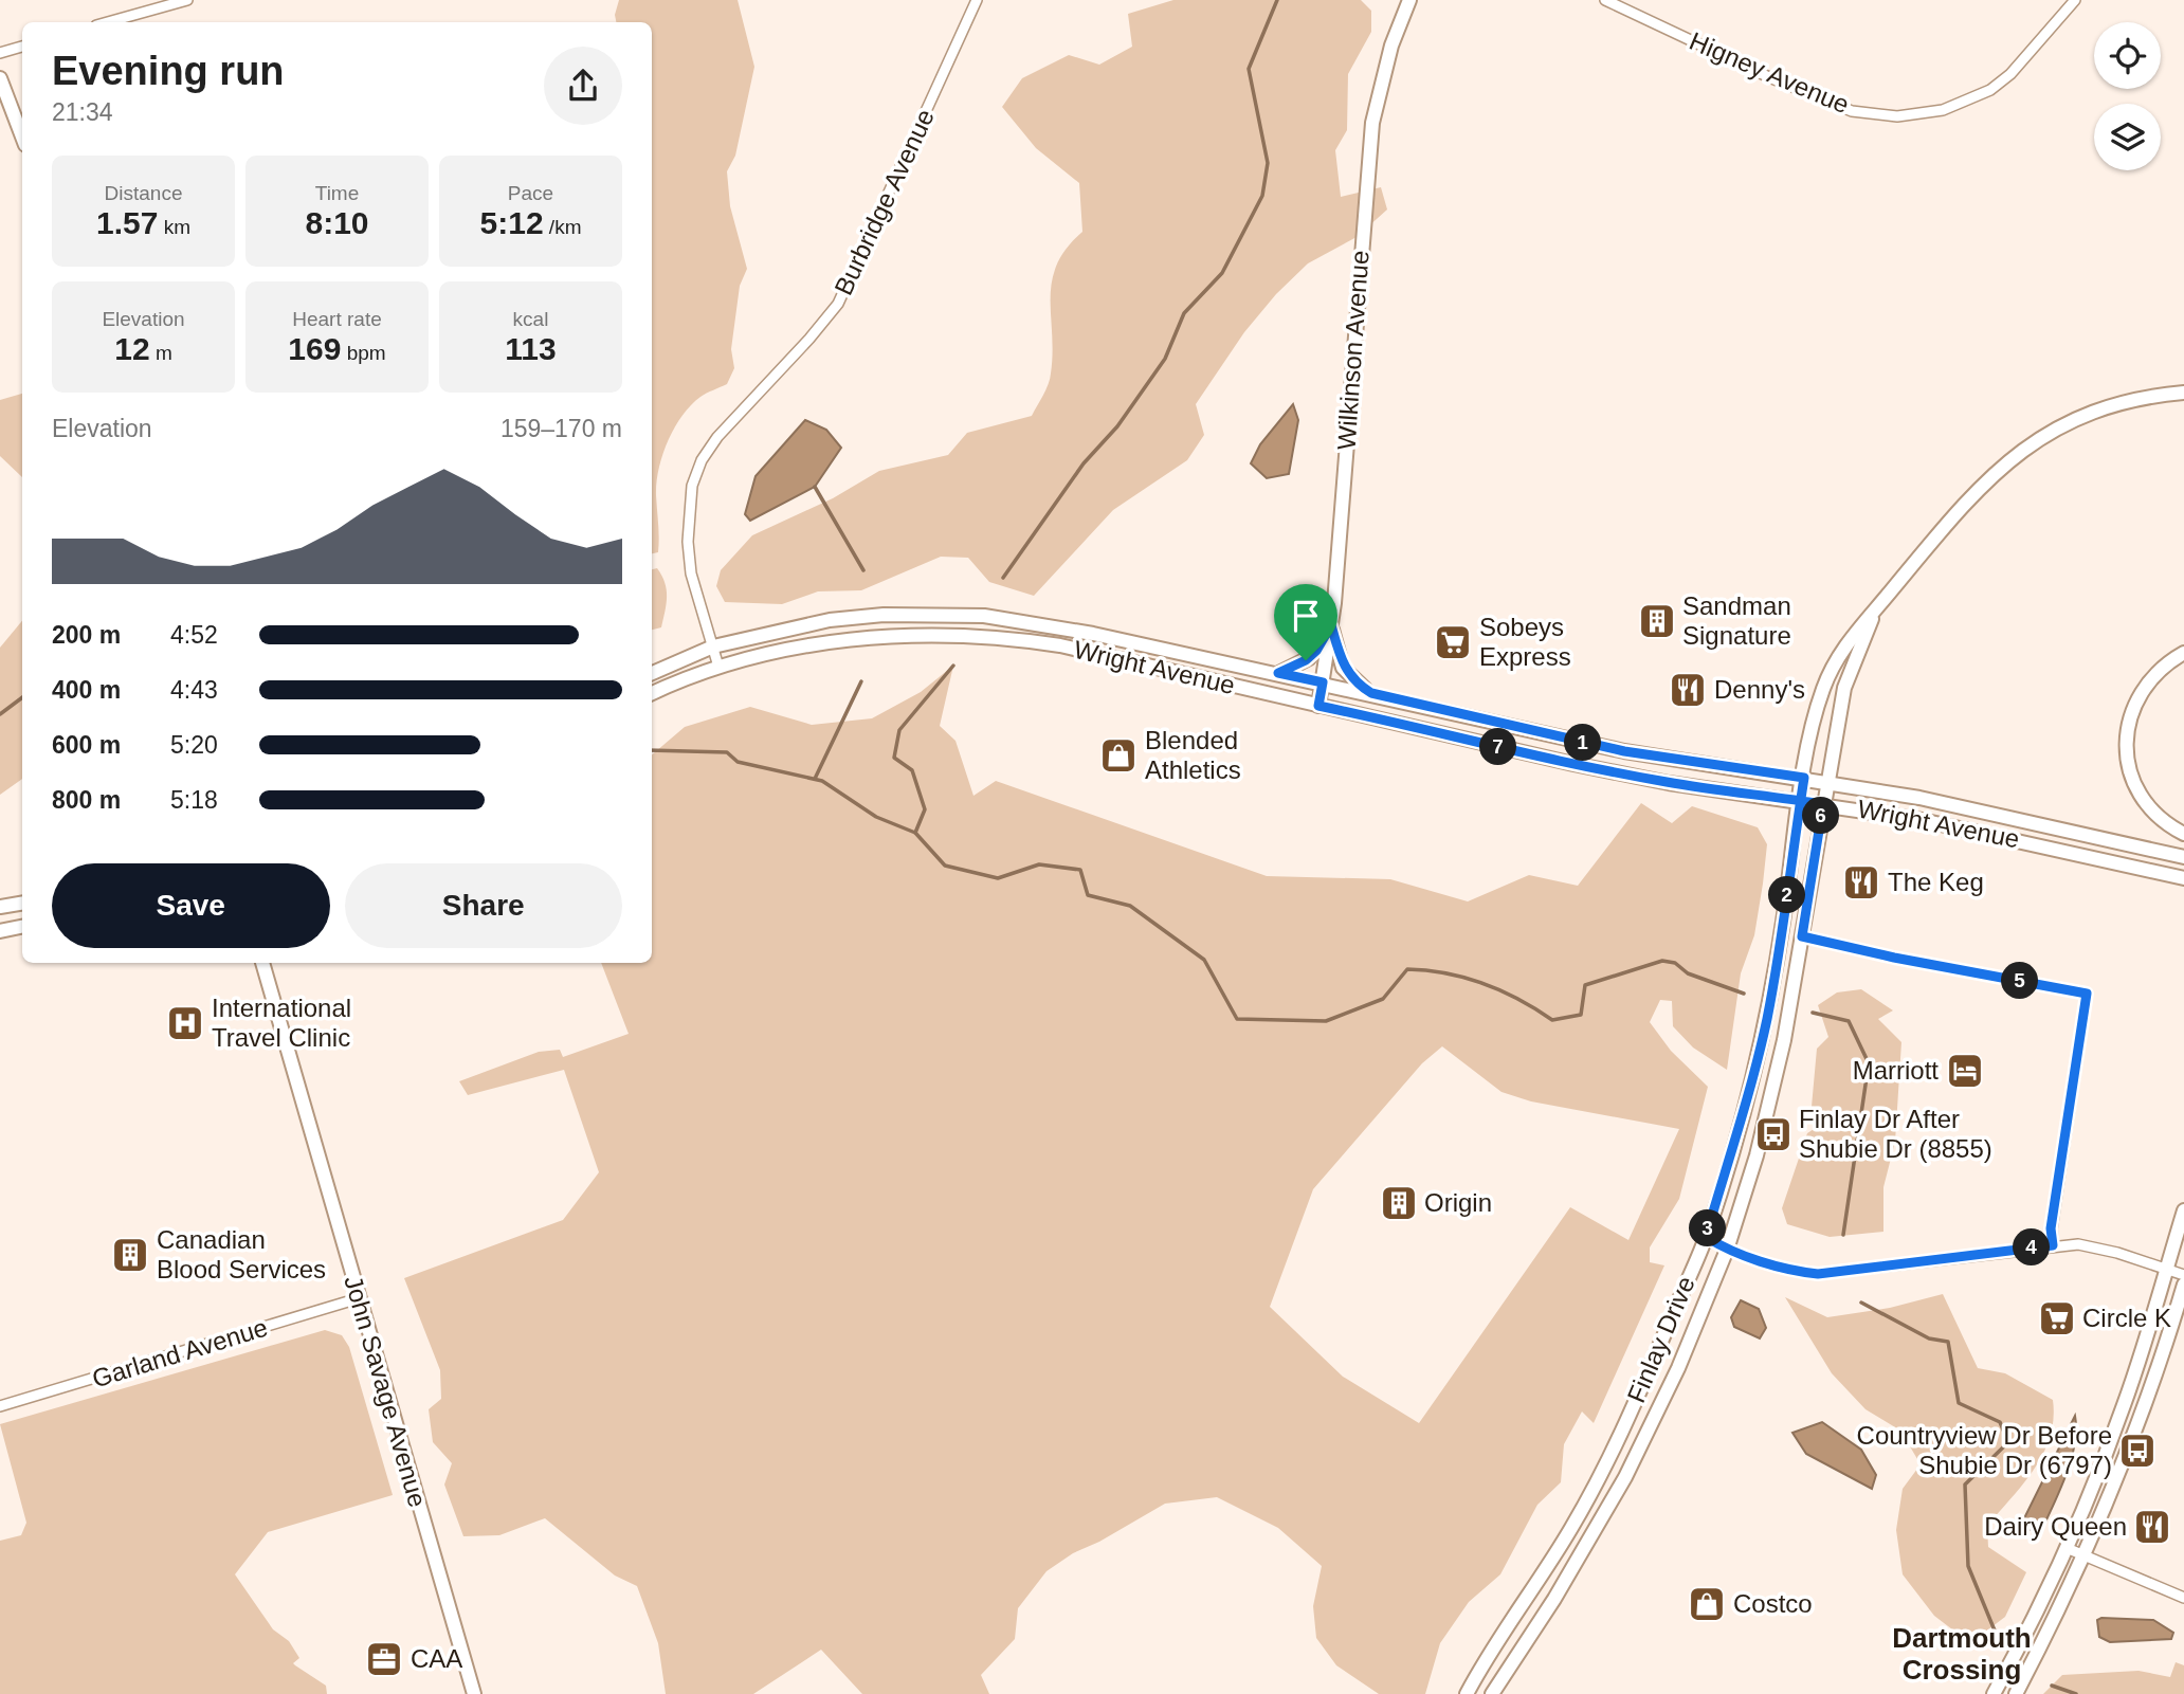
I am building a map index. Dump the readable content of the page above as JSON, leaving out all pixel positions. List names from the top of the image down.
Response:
{
  "streets": {
    "main road": [
      "Wilkinson Avenue",
      "Wright Avenue",
      "Finlay Drive",
      "John Savage Avenue"
    ],
    "street": ["Higney Avenue", "Burbridge Avenue", "Garland Avenue"]
  },
  "crossings": [
    ["Burbridge Avenue", "Wright Avenue"],
    ["Wilkinson Avenue", "Wright Avenue"],
    ["Wright Avenue", "Finlay Drive"],
    ["Garland Avenue", "John Savage Avenue"]
  ],
  "districts": ["Dartmouth Crossing"],
  "places": {
    "building": ["Sandman Signature", "Origin", "Canadian Blood Services"],
    "supermarket": ["Sobeys Express", "Circle K"],
    "restaurant": ["Denny's", "The Keg", "Dairy Queen"],
    "shop": ["Blended Athletics", "Costco"],
    "hospital": ["International Travel Clinic"],
    "hotel": ["Marriott"],
    "bus stop": ["Finlay Dr After Shubie Dr (8855)", "Countryview Dr Before Shubie Dr (6797)"],
    "office": ["CAA"]
  },
  "page": {
    "heading": ["Evening run", "21:34"],
    "stats": [
      ["Distance", "1.57 km"],
      ["Time", "8:10"],
      ["Pace", "5:12 /km"],
      ["Elevation", "12 m"],
      ["Heart rate", "169 bpm"],
      ["kcal", "113"]
    ],
    "chart": ["Elevation", "159–170 m"],
    "list": [
      {
        "name": "200 m",
        "note": "4:52"
      },
      {
        "name": "400 m",
        "note": "4:43"
      },
      {
        "name": "600 m",
        "note": "5:20"
      },
      {
        "name": "800 m",
        "note": "5:18"
      }
    ],
    "pins": [
      "1",
      "7",
      "6",
      "2",
      "5",
      "3",
      "4"
    ],
    "buttons": ["Save", "Share"]
  }
}
